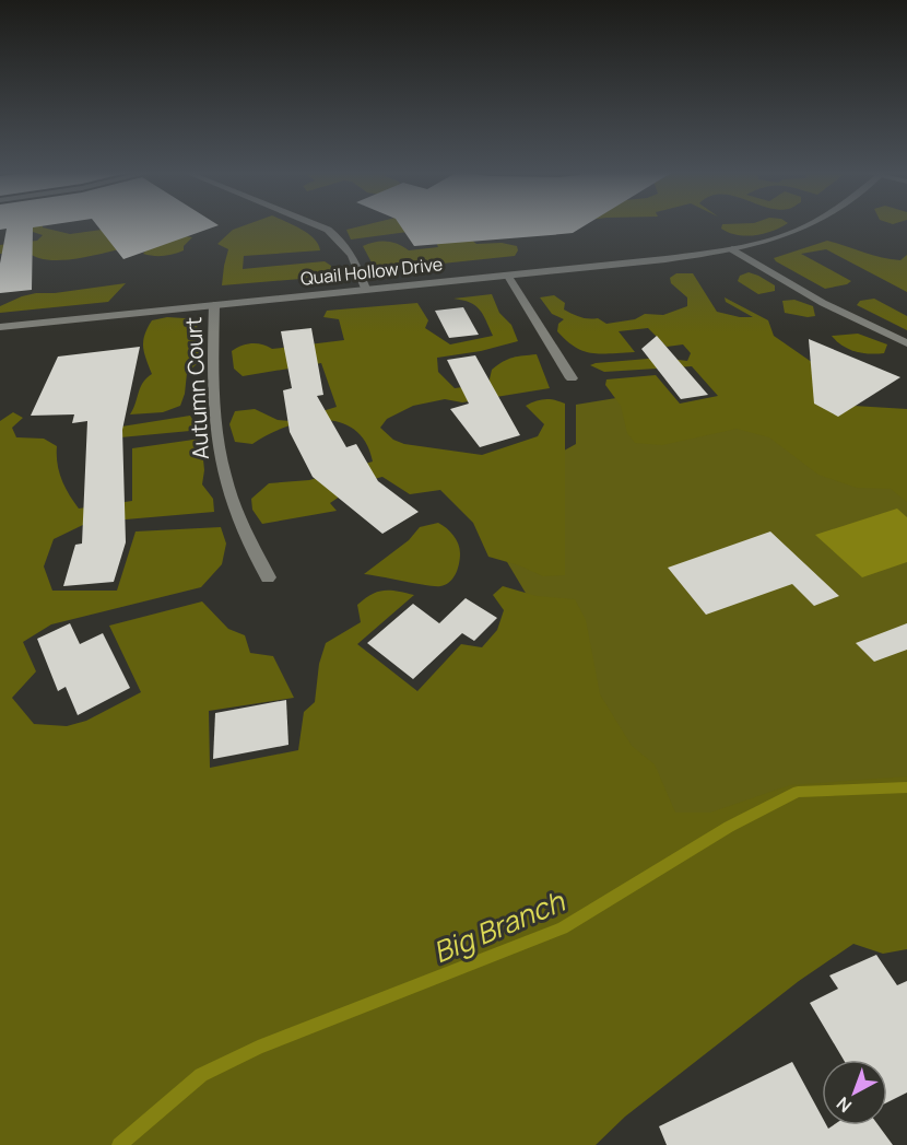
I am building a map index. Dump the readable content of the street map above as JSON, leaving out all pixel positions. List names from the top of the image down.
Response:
{
  "streets": {
    "street": ["Quail Hollow Drive", "Autumn Court"]
  },
  "crossings": [
    ["Quail Hollow Drive", "Autumn Court"]
  ],
  "water": ["Big Branch"],
  "north": "bottom left"
}
